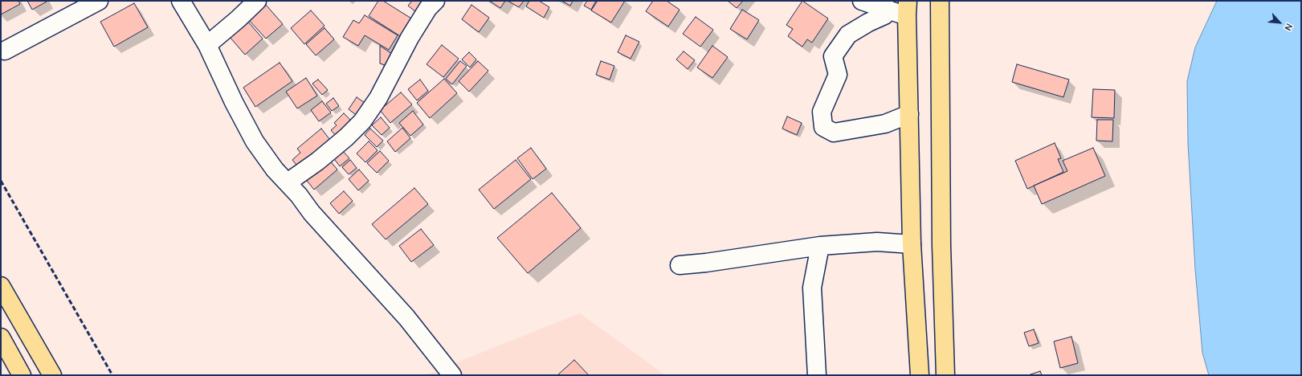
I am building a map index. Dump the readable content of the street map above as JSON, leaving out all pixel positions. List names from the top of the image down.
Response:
{
  "north": "bottom right"
}
